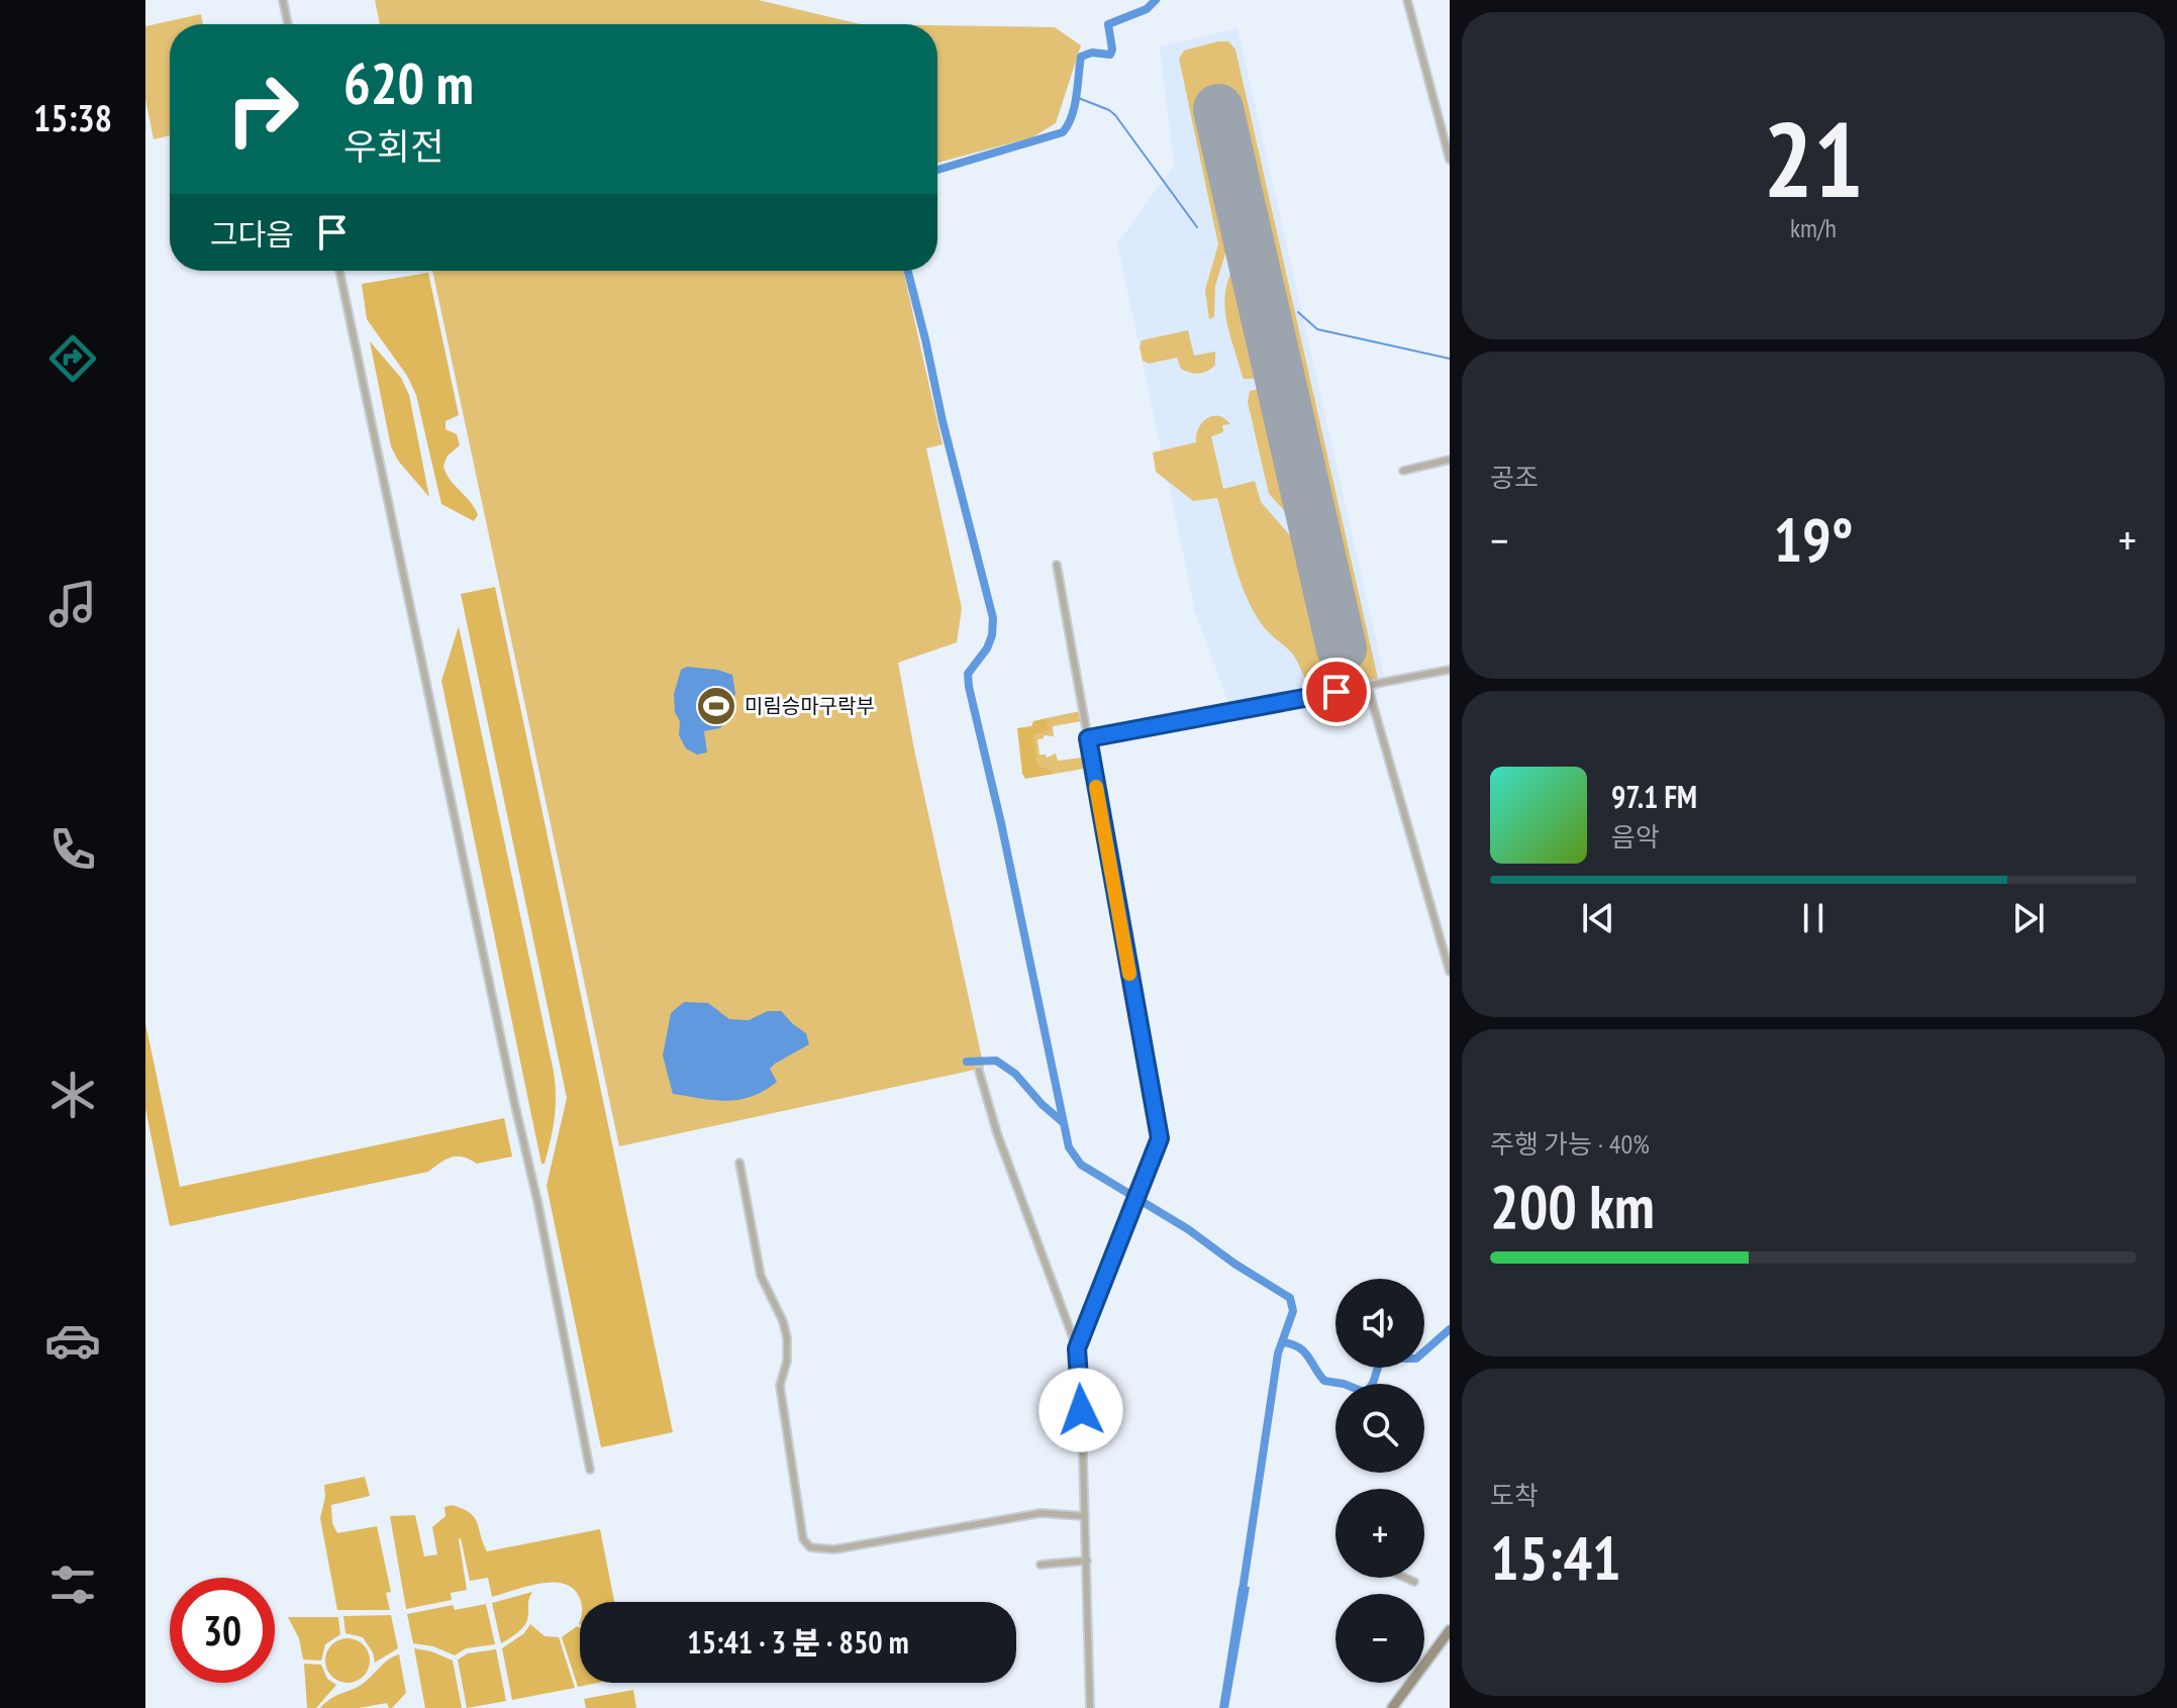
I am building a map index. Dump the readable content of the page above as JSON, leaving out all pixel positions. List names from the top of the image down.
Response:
{
  "places": {
    "sports": ["미림승마구락부"]
  },
  "page": {
    "tabs": "15:38",
    "tile": [
      ["21", "km/h"],
      "공조",
      ["주행 가능 · 40%", "200 km"],
      ["도착", "15:41"]
    ],
    "turn": ["620 m", "우회전"],
    "then": "그다음",
    "heat": ["−", "19°", "+"],
    "song": ["97.1 FM", "음악"],
    "map_buttons": ["+", "−"],
    "limit": "30",
    "trip": "15:41 · 3 분 · 850 m"
  }
}
